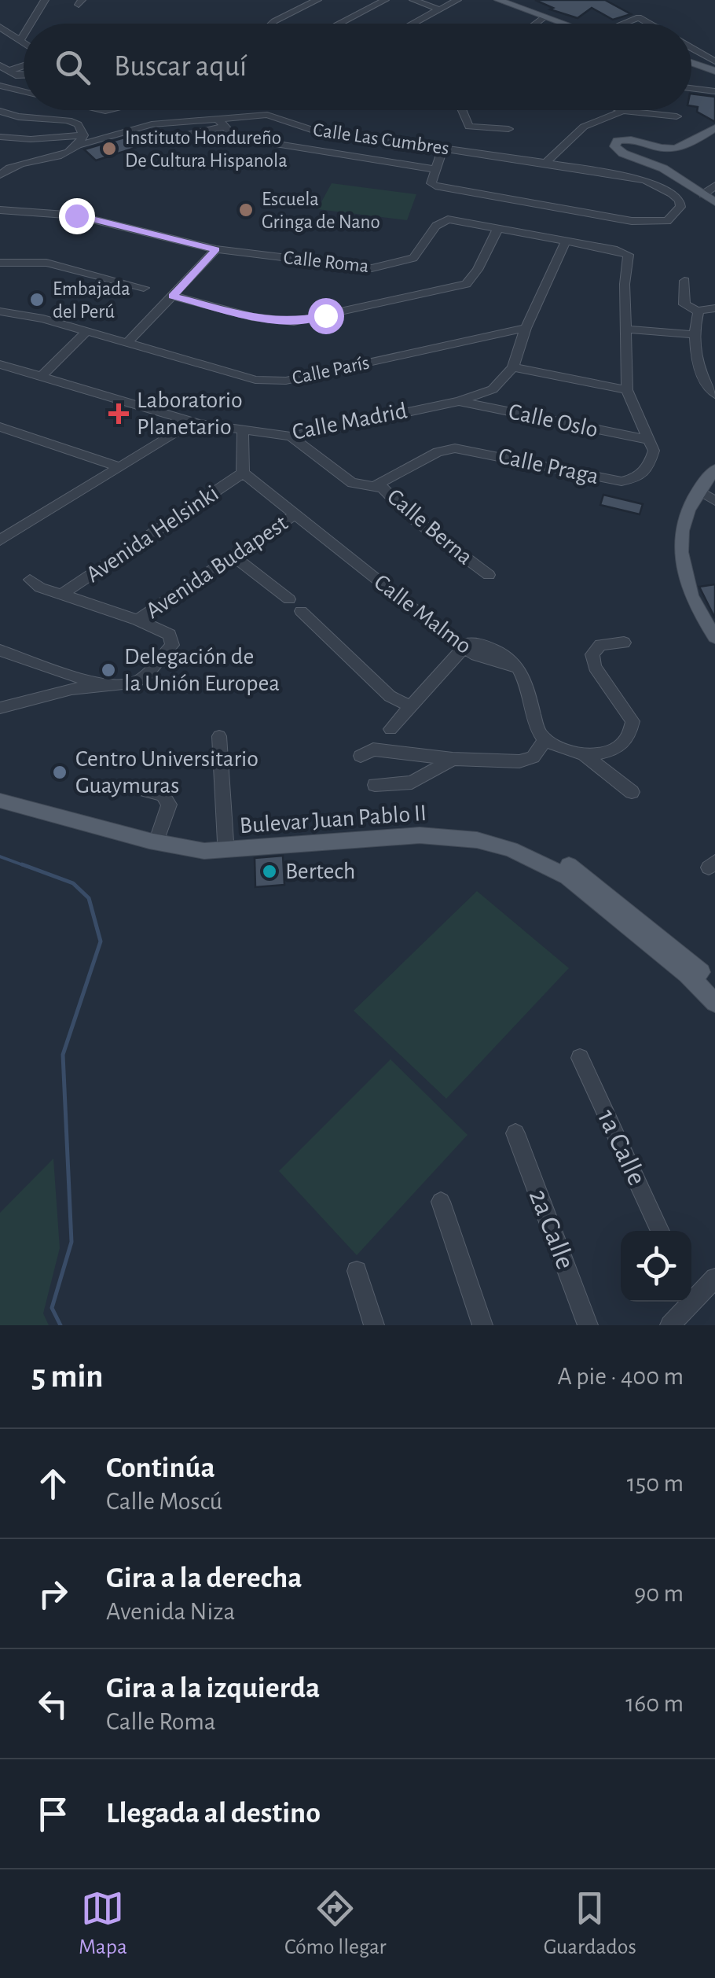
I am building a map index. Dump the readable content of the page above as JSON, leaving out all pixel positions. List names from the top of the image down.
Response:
{
  "streets": {
    "main road": ["Bulevar Juan Pablo II"],
    "street": [
      "Calle Las Cumbres",
      "Calle Roma",
      "Calle París",
      "Calle Oslo",
      "Calle Madrid",
      "Calle Praga",
      "Calle Berna",
      "Avenida Helsinki",
      "Avenida Budapest",
      "Calle Malmo",
      "1a Calle",
      "2a Calle"
    ]
  },
  "crossings": [
    ["Calle Oslo", "Calle Madrid"],
    ["Calle Oslo", "Calle Praga"],
    ["Calle Madrid", "Calle Berna"],
    ["Calle Praga", "Calle Berna"],
    ["Avenida Helsinki", "Calle Malmo"],
    ["Avenida Budapest", "Calle Malmo"]
  ],
  "places": {
    "other": [
      "Instituto Hondureño De Cultura Hispanola",
      "Escuela Gringa de Nano",
      "Embajada del Perú",
      "Delegación de la Unión Europea",
      "Centro Universitario Guaymuras",
      "Bertech"
    ],
    "health": ["Laboratorio Planetario"]
  },
  "page": {
    "search": "Buscar aquí",
    "heading": ["5 min", "A pie · 400 m"],
    "list": [
      ["Continúa", "Calle Moscú", "150 m"],
      ["Gira a la derecha", "Avenida Niza", "90 m"],
      ["Gira a la izquierda", "Calle Roma", "160 m"],
      "Llegada al destino"
    ],
    "nav": ["Mapa", "Cómo llegar", "Guardados"]
  }
}
